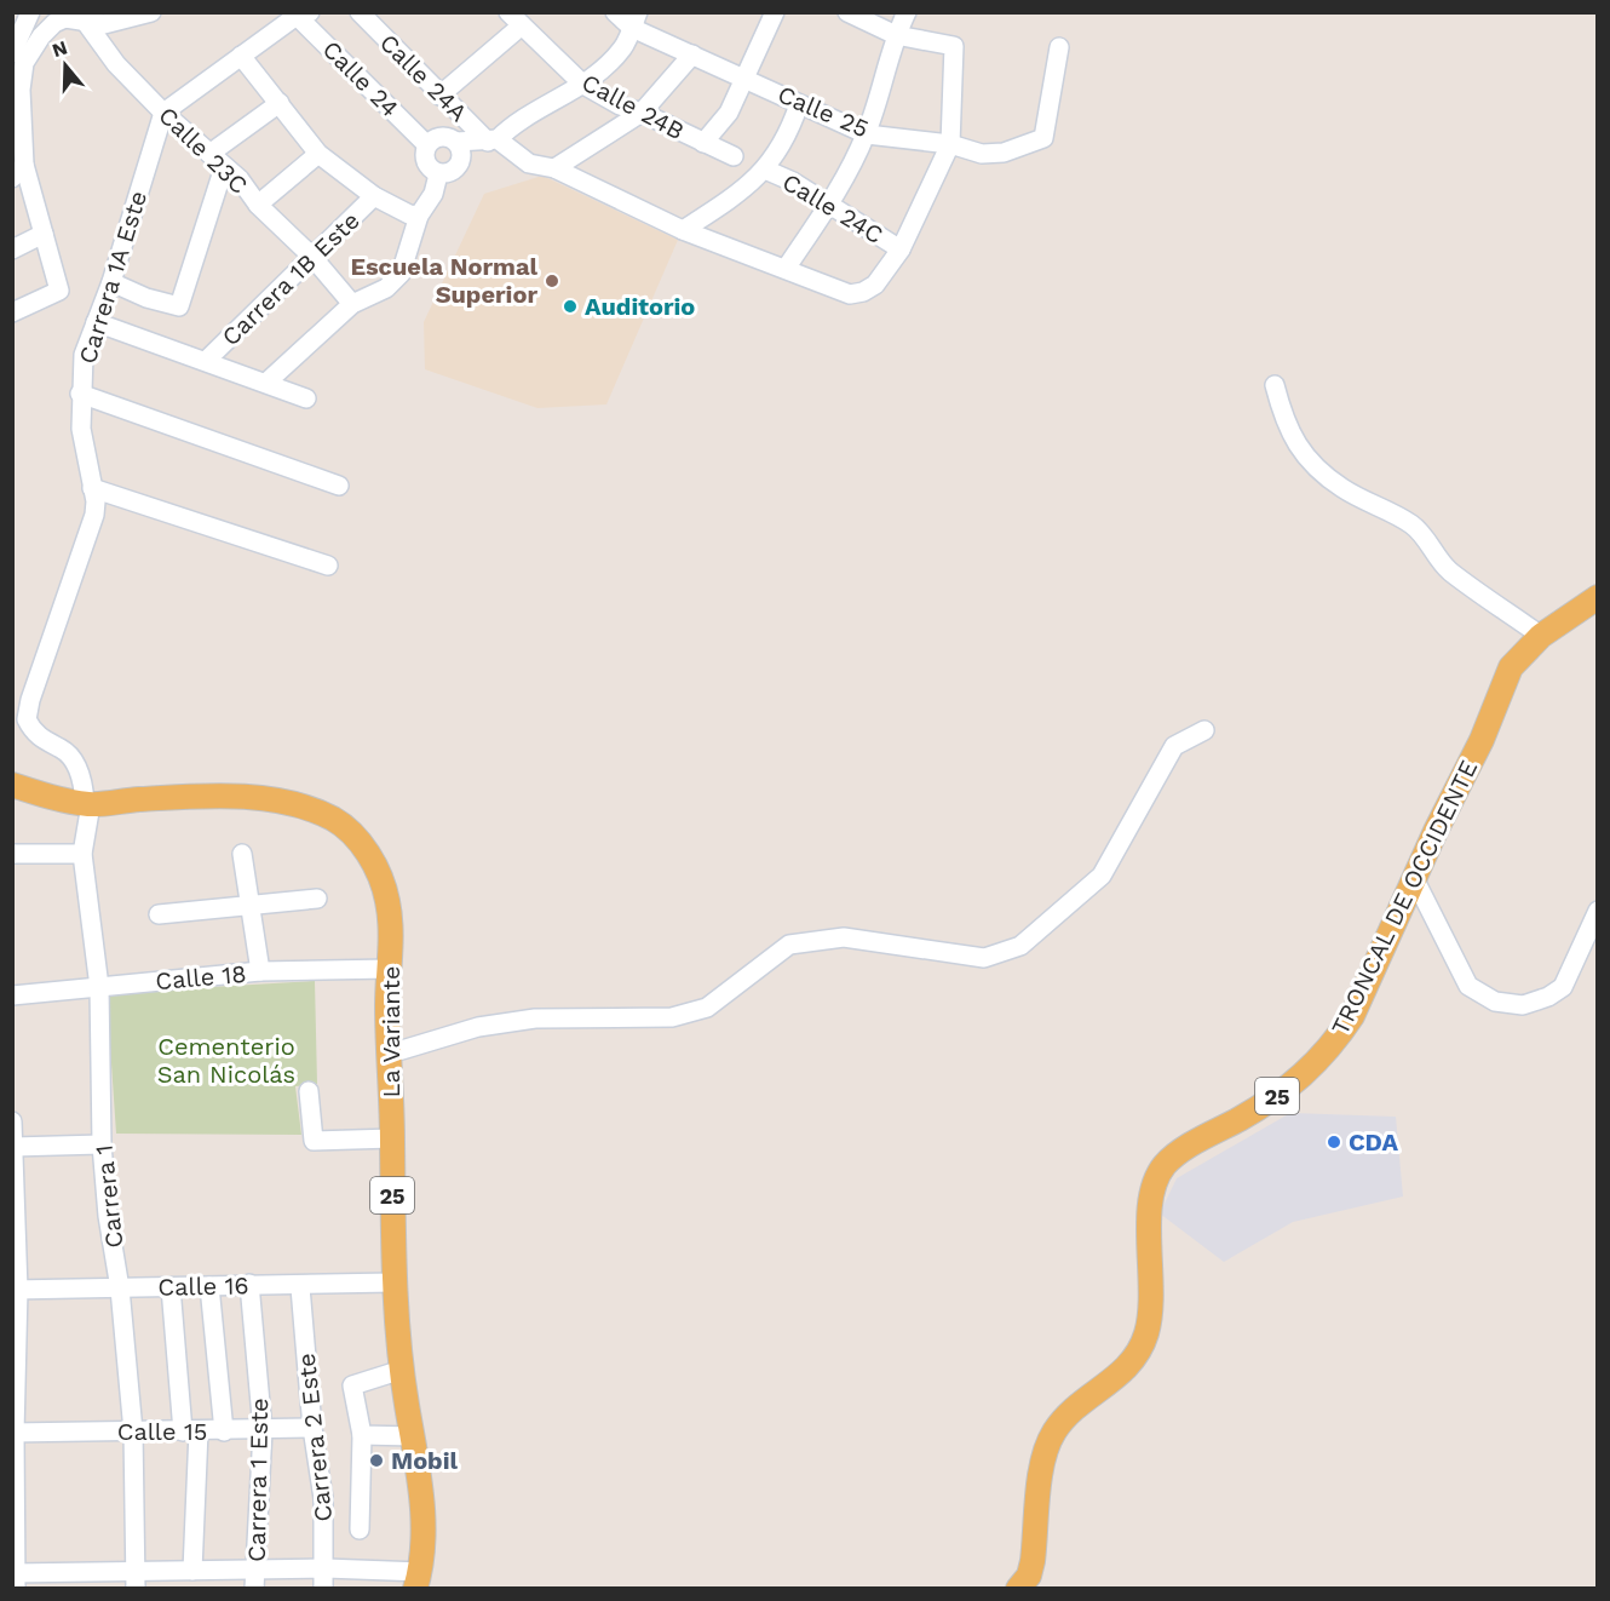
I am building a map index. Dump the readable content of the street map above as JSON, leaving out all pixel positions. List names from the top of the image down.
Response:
{
  "streets": {
    "main road": ["TRONCAL DE OCCIDENTE", "La Variante", "25"],
    "street": [
      "Calle 24A",
      "Calle 24",
      "Calle 24B",
      "Calle 25",
      "Calle 23C",
      "Calle 24C",
      "Carrera 1A Este",
      "Carrera 1B Este",
      "Calle 18",
      "Carrera 1",
      "Calle 16",
      "Calle 15",
      "Carrera 2 Este",
      "Carrera 1 Este"
    ]
  },
  "crossings": [
    ["Calle 24A", "Calle 24C"],
    ["Calle 23C", "Carrera 1A Este"],
    ["Calle 23C", "Carrera 1B Este"],
    ["Carrera 1A Este", "La Variante"],
    ["Carrera 1A Este", "Carrera 1"],
    ["Calle 18", "La Variante"],
    ["Calle 18", "Carrera 1"],
    ["La Variante", "Carrera 1"],
    ["La Variante", "Calle 16"],
    ["Carrera 1", "Calle 16"],
    ["Carrera 1", "Calle 15"],
    ["Calle 16", "Carrera 2 Este"],
    ["Calle 16", "Carrera 1 Este"],
    ["Calle 15", "Carrera 2 Este"],
    ["Calle 15", "Carrera 1 Este"]
  ],
  "parks": ["Cementerio San Nicolás"],
  "places": [
    "Escuela Normal Superior",
    "Auditorio",
    "CDA",
    "Mobil"
  ],
  "north": "top"
}
